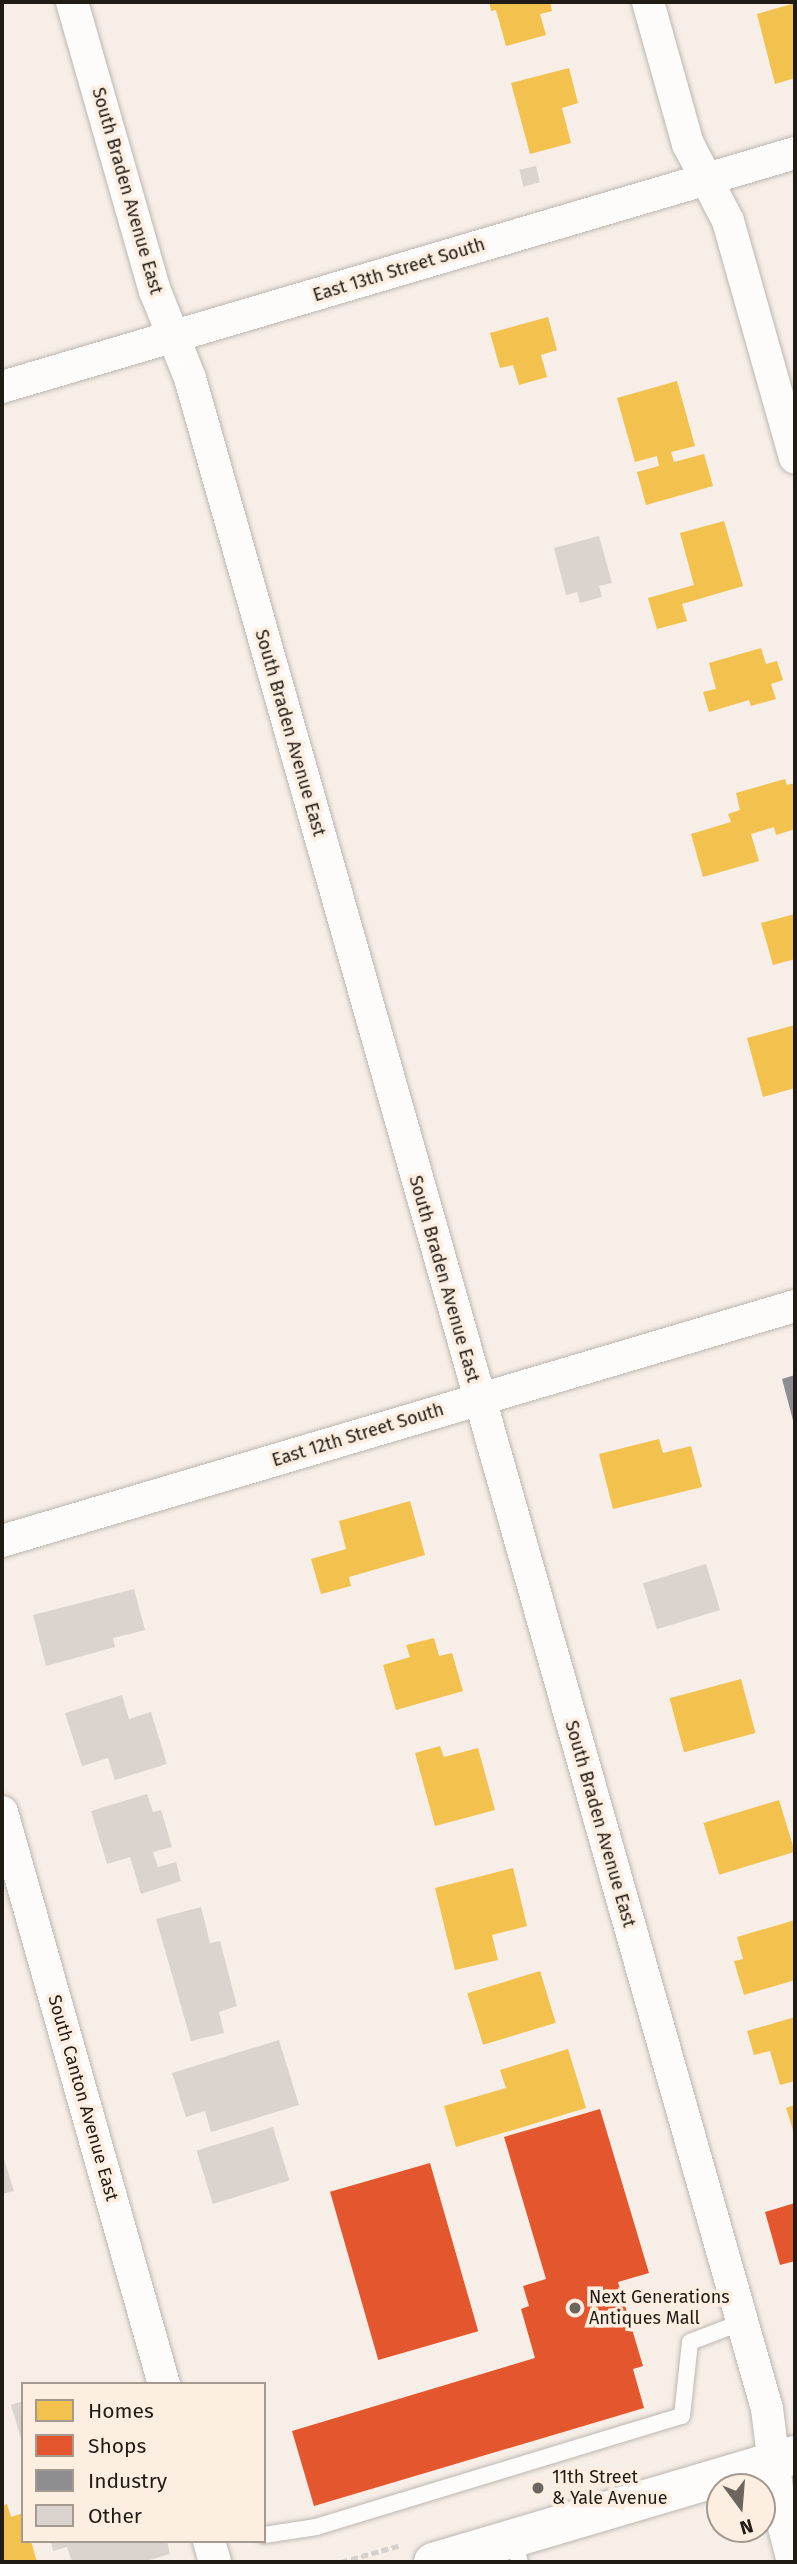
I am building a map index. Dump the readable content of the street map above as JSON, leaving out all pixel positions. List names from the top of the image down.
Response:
{
  "streets": {
    "street": [
      "South Braden Avenue East",
      "East 13th Street South",
      "East 12th Street South",
      "South Canton Avenue East"
    ]
  },
  "crossings": [
    ["South Braden Avenue East", "East 13th Street South"],
    ["South Braden Avenue East", "East 12th Street South"]
  ],
  "places": ["Next Generations Antiques Mall", "11th Street & Yale Avenue"],
  "legend": [
    "Homes",
    "Shops",
    "Industry",
    "Other"
  ],
  "north": "bottom"
}
